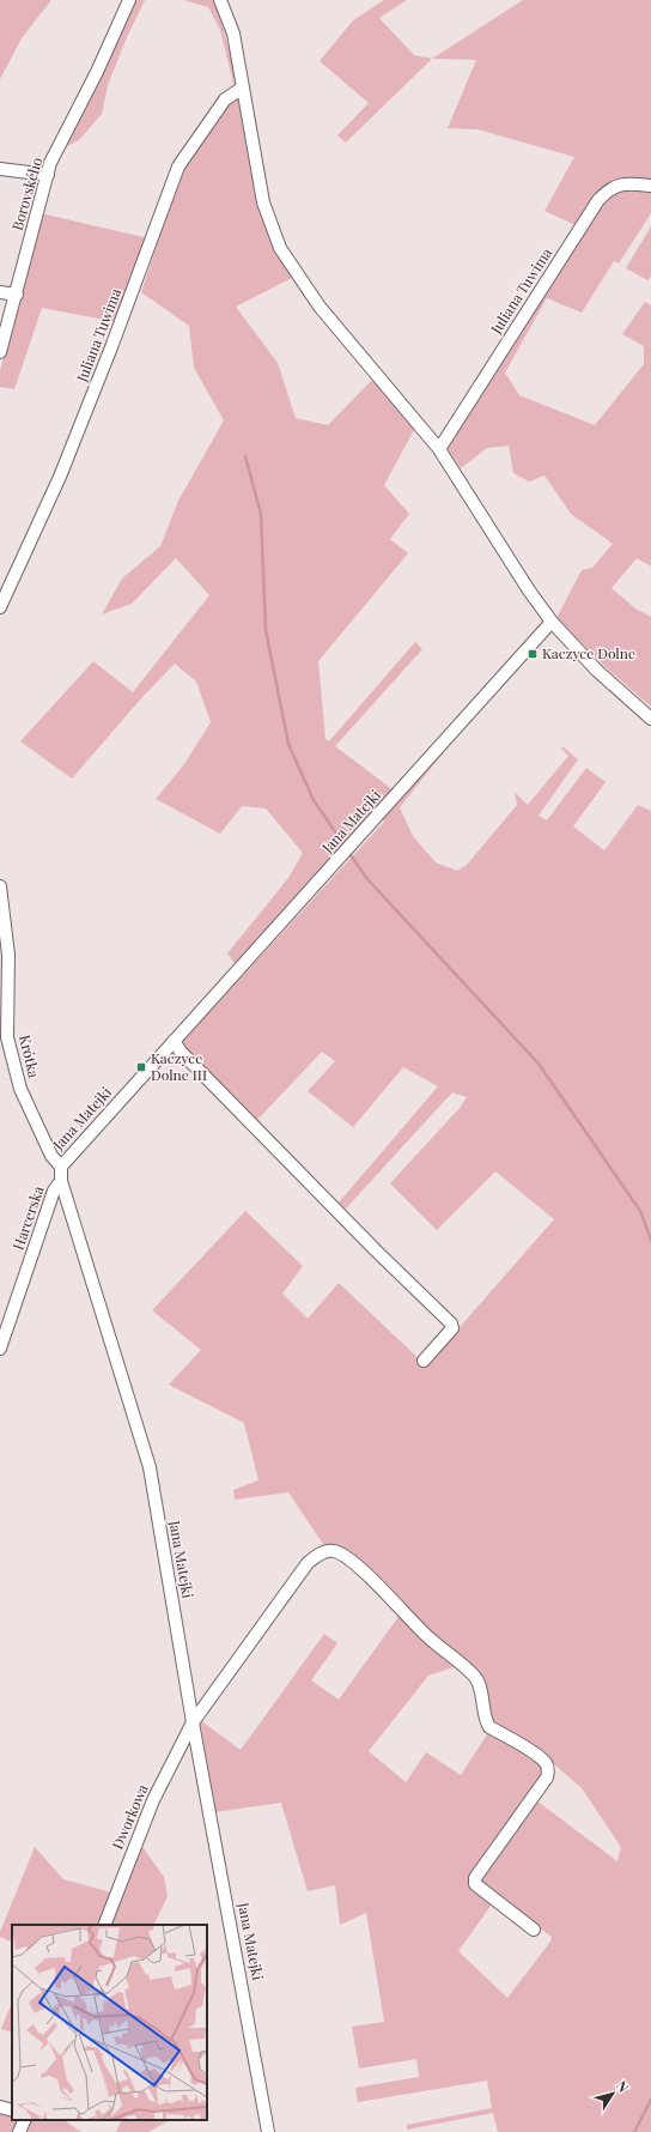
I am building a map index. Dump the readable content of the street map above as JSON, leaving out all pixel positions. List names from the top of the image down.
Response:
{
  "streets": {
    "street": [
      "Borovského",
      "Juliana Tuwima",
      "Jana Matejki",
      "Krótka",
      "Harcerska",
      "Dworkowa"
    ]
  },
  "crossings": [
    ["Jana Matejki", "Krótka"],
    ["Jana Matejki", "Harcerska"],
    ["Jana Matejki", "Dworkowa"]
  ],
  "places": {
    "transit": ["Kaczyce Dolne", "Kaczyce Dolne III"]
  },
  "north": "top right"
}
